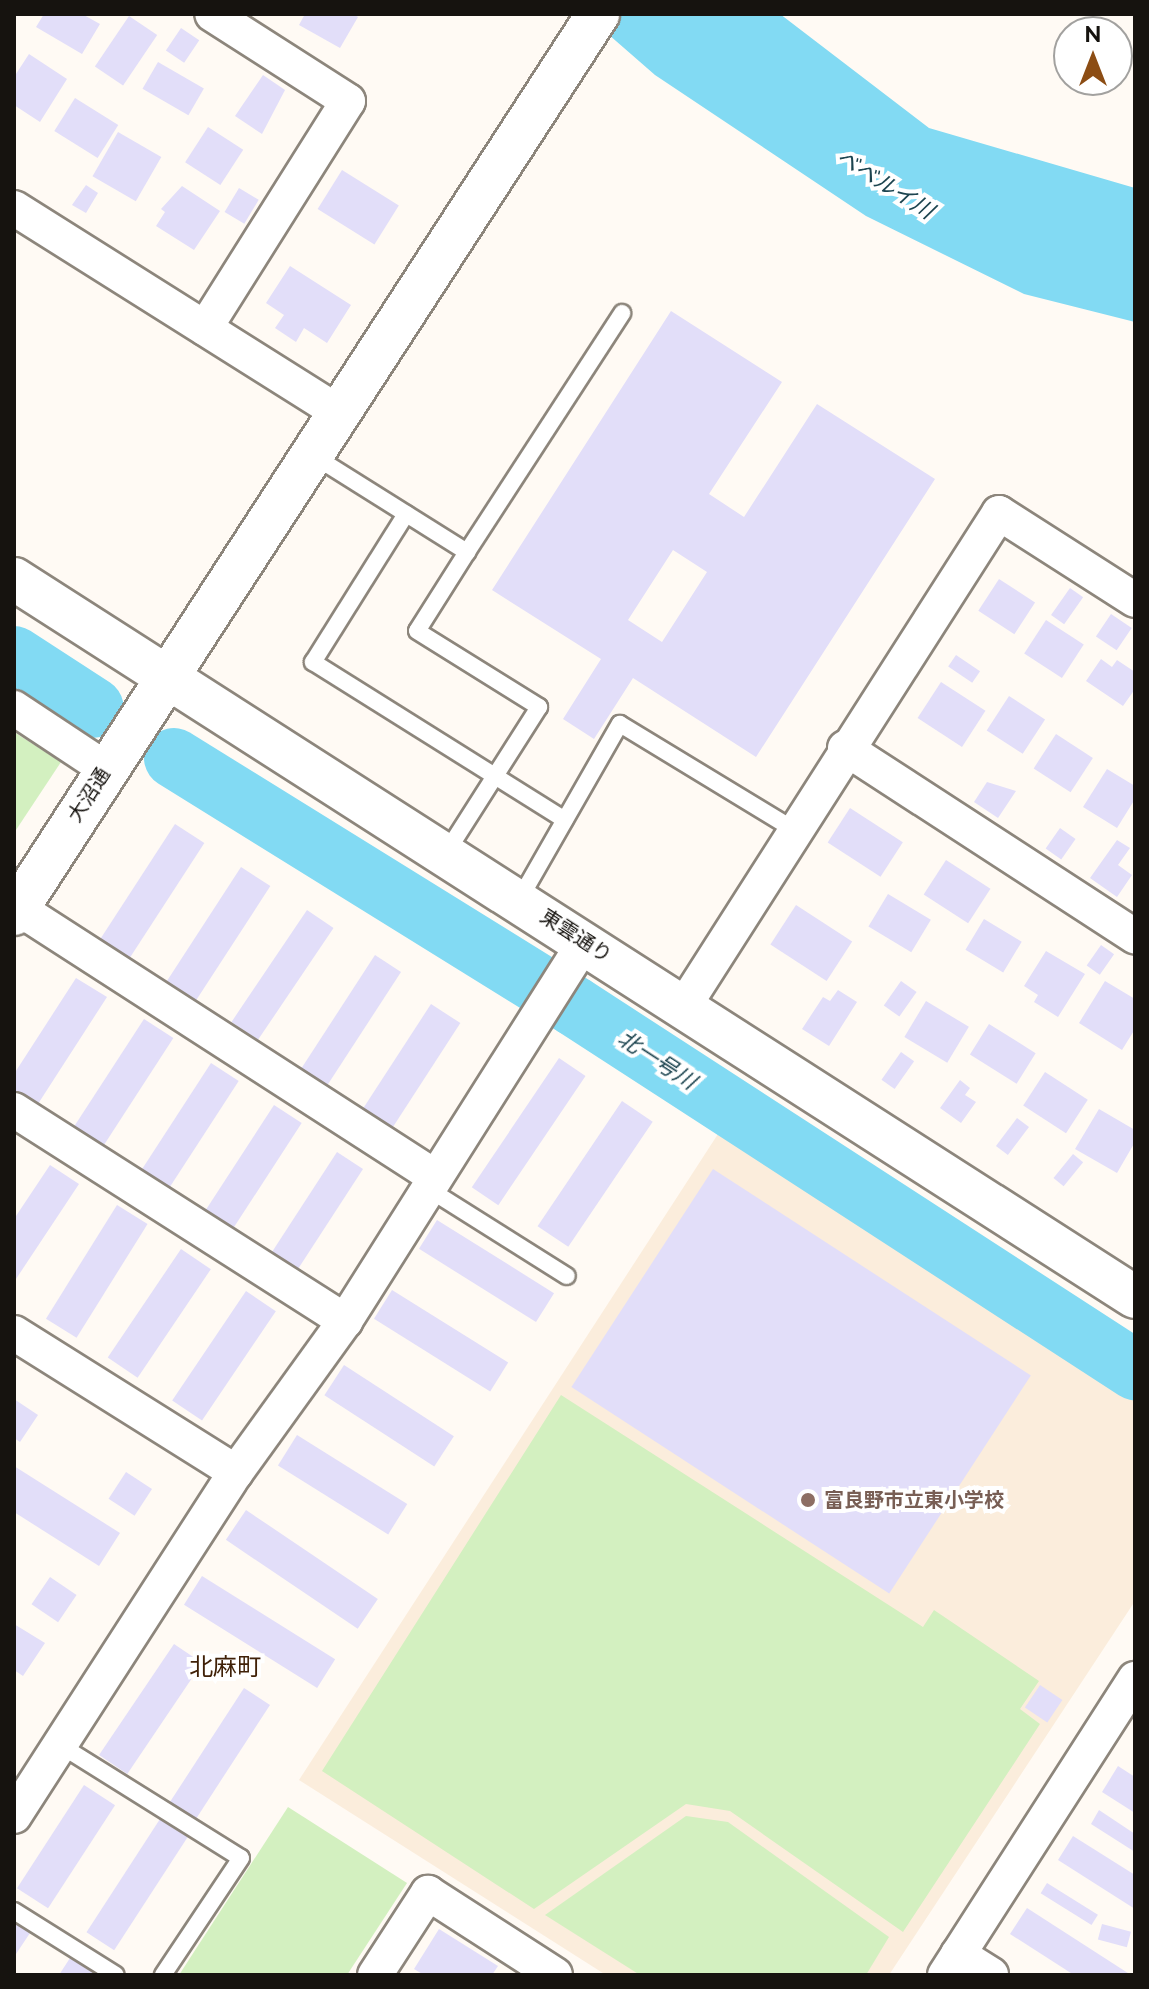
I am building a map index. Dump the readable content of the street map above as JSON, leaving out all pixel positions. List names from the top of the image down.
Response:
{
  "streets": {
    "street": ["大沼通", "東雲通り"]
  },
  "crossings": [
    ["大沼通", "東雲通り"]
  ],
  "districts": ["北麻町"],
  "water": ["ベベルイ川", "北一号川"],
  "places": ["富良野市立東小学校"],
  "north": "top"
}
